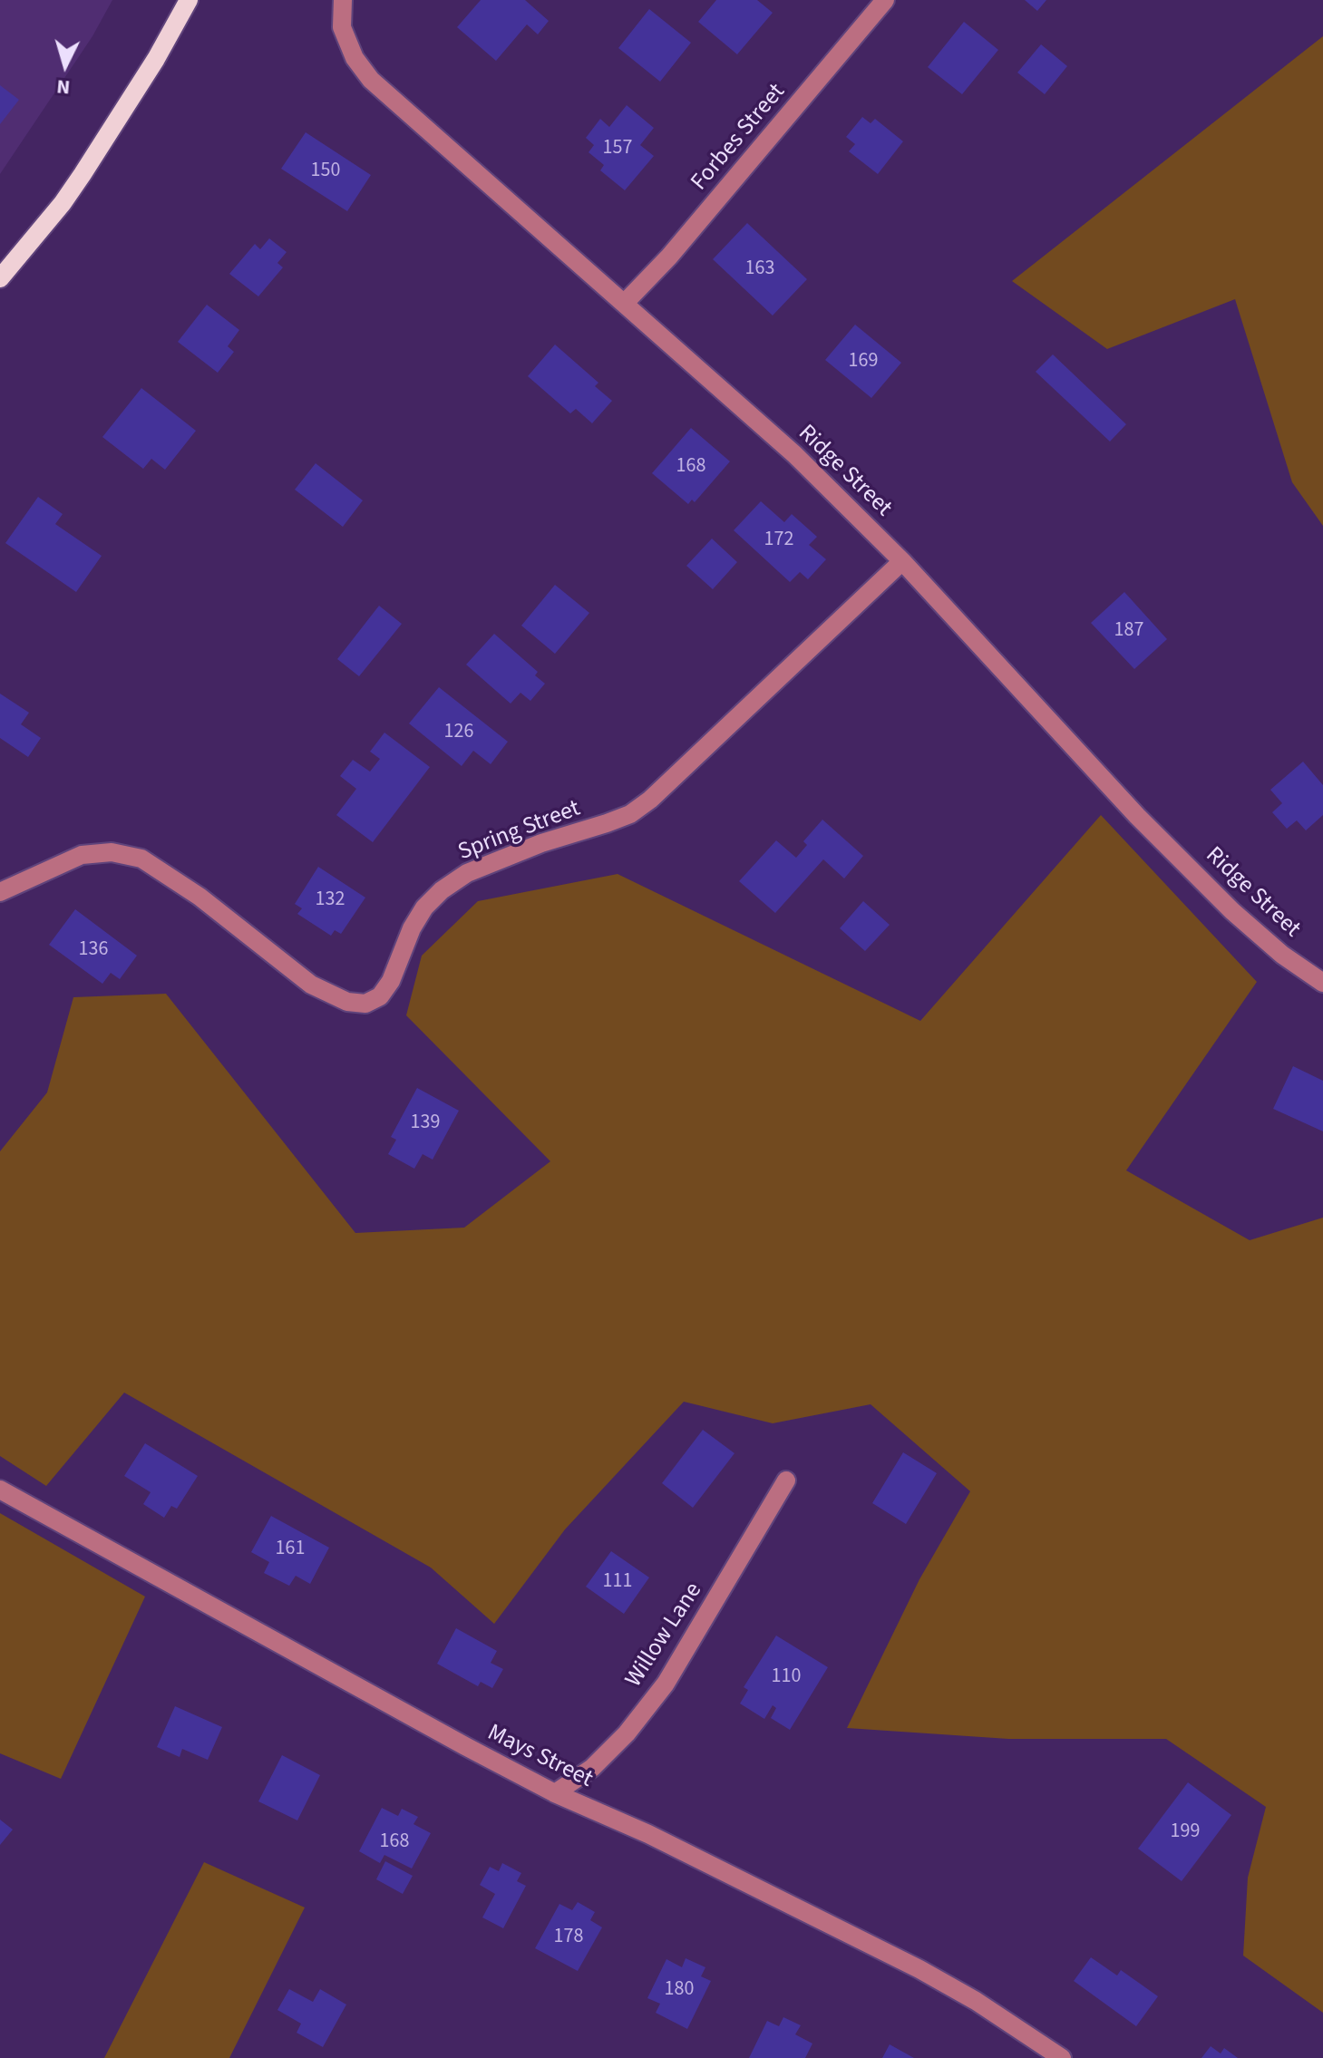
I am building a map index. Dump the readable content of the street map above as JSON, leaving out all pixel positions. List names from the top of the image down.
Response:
{
  "streets": {
    "street": [
      "Forbes Street",
      "Ridge Street",
      "Spring Street",
      "Willow Lane",
      "Mays Street"
    ]
  },
  "crossings": [
    ["Forbes Street", "Ridge Street"],
    ["Ridge Street", "Spring Street"],
    ["Willow Lane", "Mays Street"]
  ],
  "house_numbers": [
    "157",
    "150",
    "163",
    "169",
    "168",
    "172",
    "187",
    "126",
    "132",
    "136",
    "139",
    "161",
    "111",
    "110",
    "199",
    "168",
    "178",
    "180"
  ],
  "north": "bottom"
}
